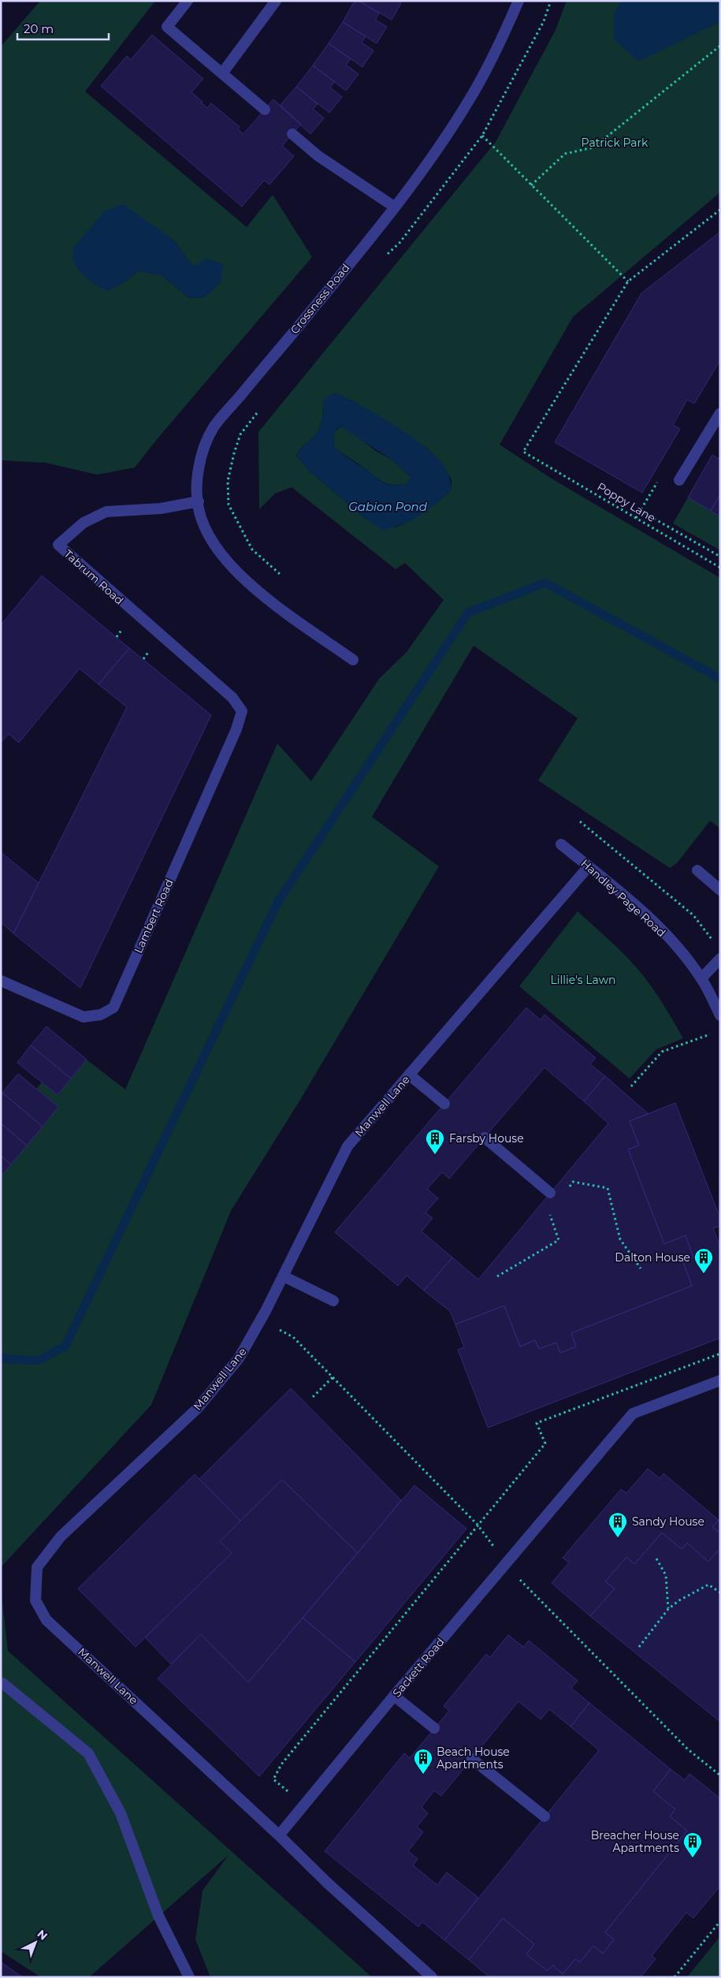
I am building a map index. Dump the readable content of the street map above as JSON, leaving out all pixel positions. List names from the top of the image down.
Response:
{
  "streets": {
    "street": [
      "Crossness Road",
      "Tabrum Road",
      "Handley Page Road",
      "Lambert Road",
      "Manwell Lane",
      "Sackett Road"
    ],
    "path": ["Poppy Lane"]
  },
  "crossings": [
    ["Crossness Road", "Tabrum Road"],
    ["Tabrum Road", "Lambert Road"],
    ["Handley Page Road", "Manwell Lane"],
    ["Manwell Lane", "Sackett Road"]
  ],
  "water": ["Gabion Pond"],
  "parks": ["Patrick Park", "Lillie's Lawn"],
  "places": {
    "building": [
      "Farsby House",
      "Dalton House",
      "Sandy House",
      "Beach House Apartments",
      "Breacher House Apartments"
    ]
  },
  "scale_bar": "20 m",
  "north": "top right"
}
